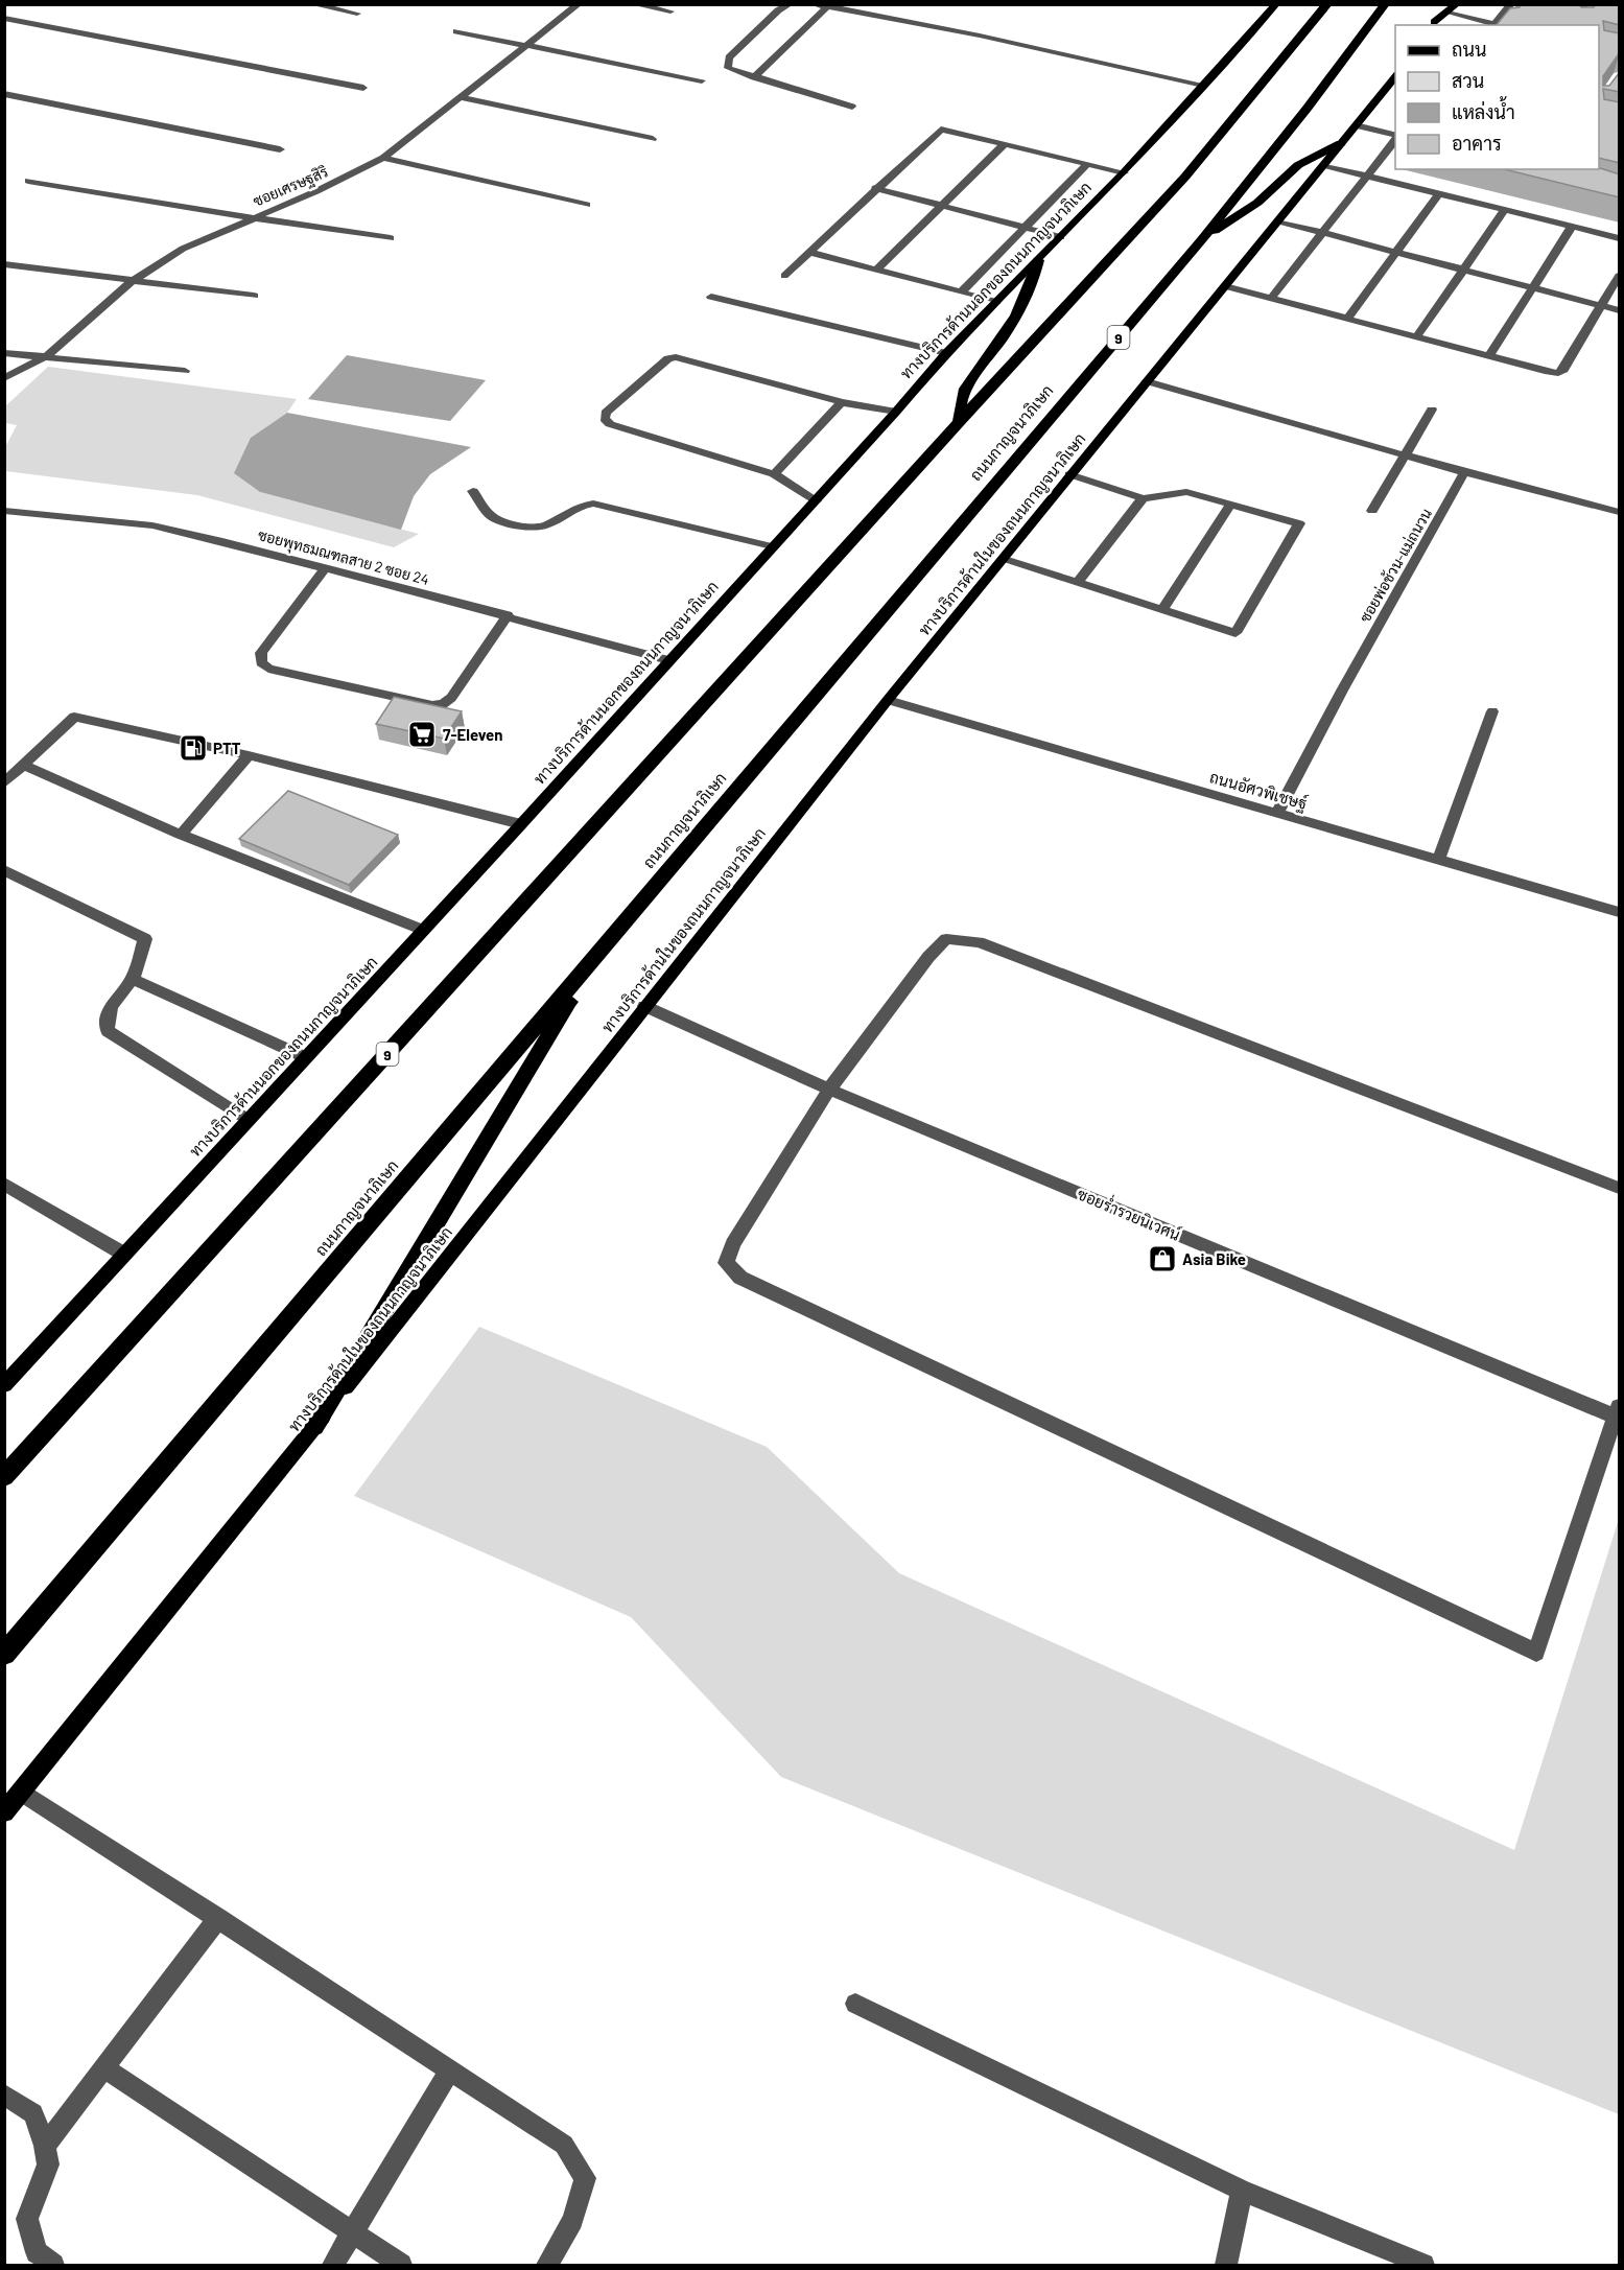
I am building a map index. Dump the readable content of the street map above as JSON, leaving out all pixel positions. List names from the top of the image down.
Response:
{
  "streets": {
    "highway": ["9", "ถนนกาญจนาภิเษก"],
    "main road": ["ทางบริการด้านนอกของถนนกาญจนาภิเษก", "ทางบริการด้านในของถนนกาญจนาภิเษก"],
    "street": [
      "ซอยเศรษฐสิริ",
      "ซอยพุทธมณฑลสาย 2 ซอย 24",
      "ซอยพ่อช้วน-แม่ถนวน",
      "ถนนอัศวพิเชษฐ์",
      "ซอยร่ำรวยนิเวศน์"
    ]
  },
  "crossings": [
    ["ทางบริการด้านนอกของถนนกาญจนาภิเษก", "ซอยพุทธมณฑลสาย 2 ซอย 24"],
    ["ทางบริการด้านในของถนนกาญจนาภิเษก", "ถนนอัศวพิเชษฐ์"],
    ["ทางบริการด้านในของถนนกาญจนาภิเษก", "ซอยร่ำรวยนิเวศน์"],
    ["ซอยพ่อช้วน-แม่ถนวน", "ถนนอัศวพิเชษฐ์"]
  ],
  "places": {
    "supermarket": ["7-Eleven"],
    "fuel station": ["PTT"],
    "shop": ["Asia Bike"]
  },
  "legend": [
    "ถนน",
    "สวน",
    "แหล่งน้ำ",
    "อาคาร"
  ]
}
